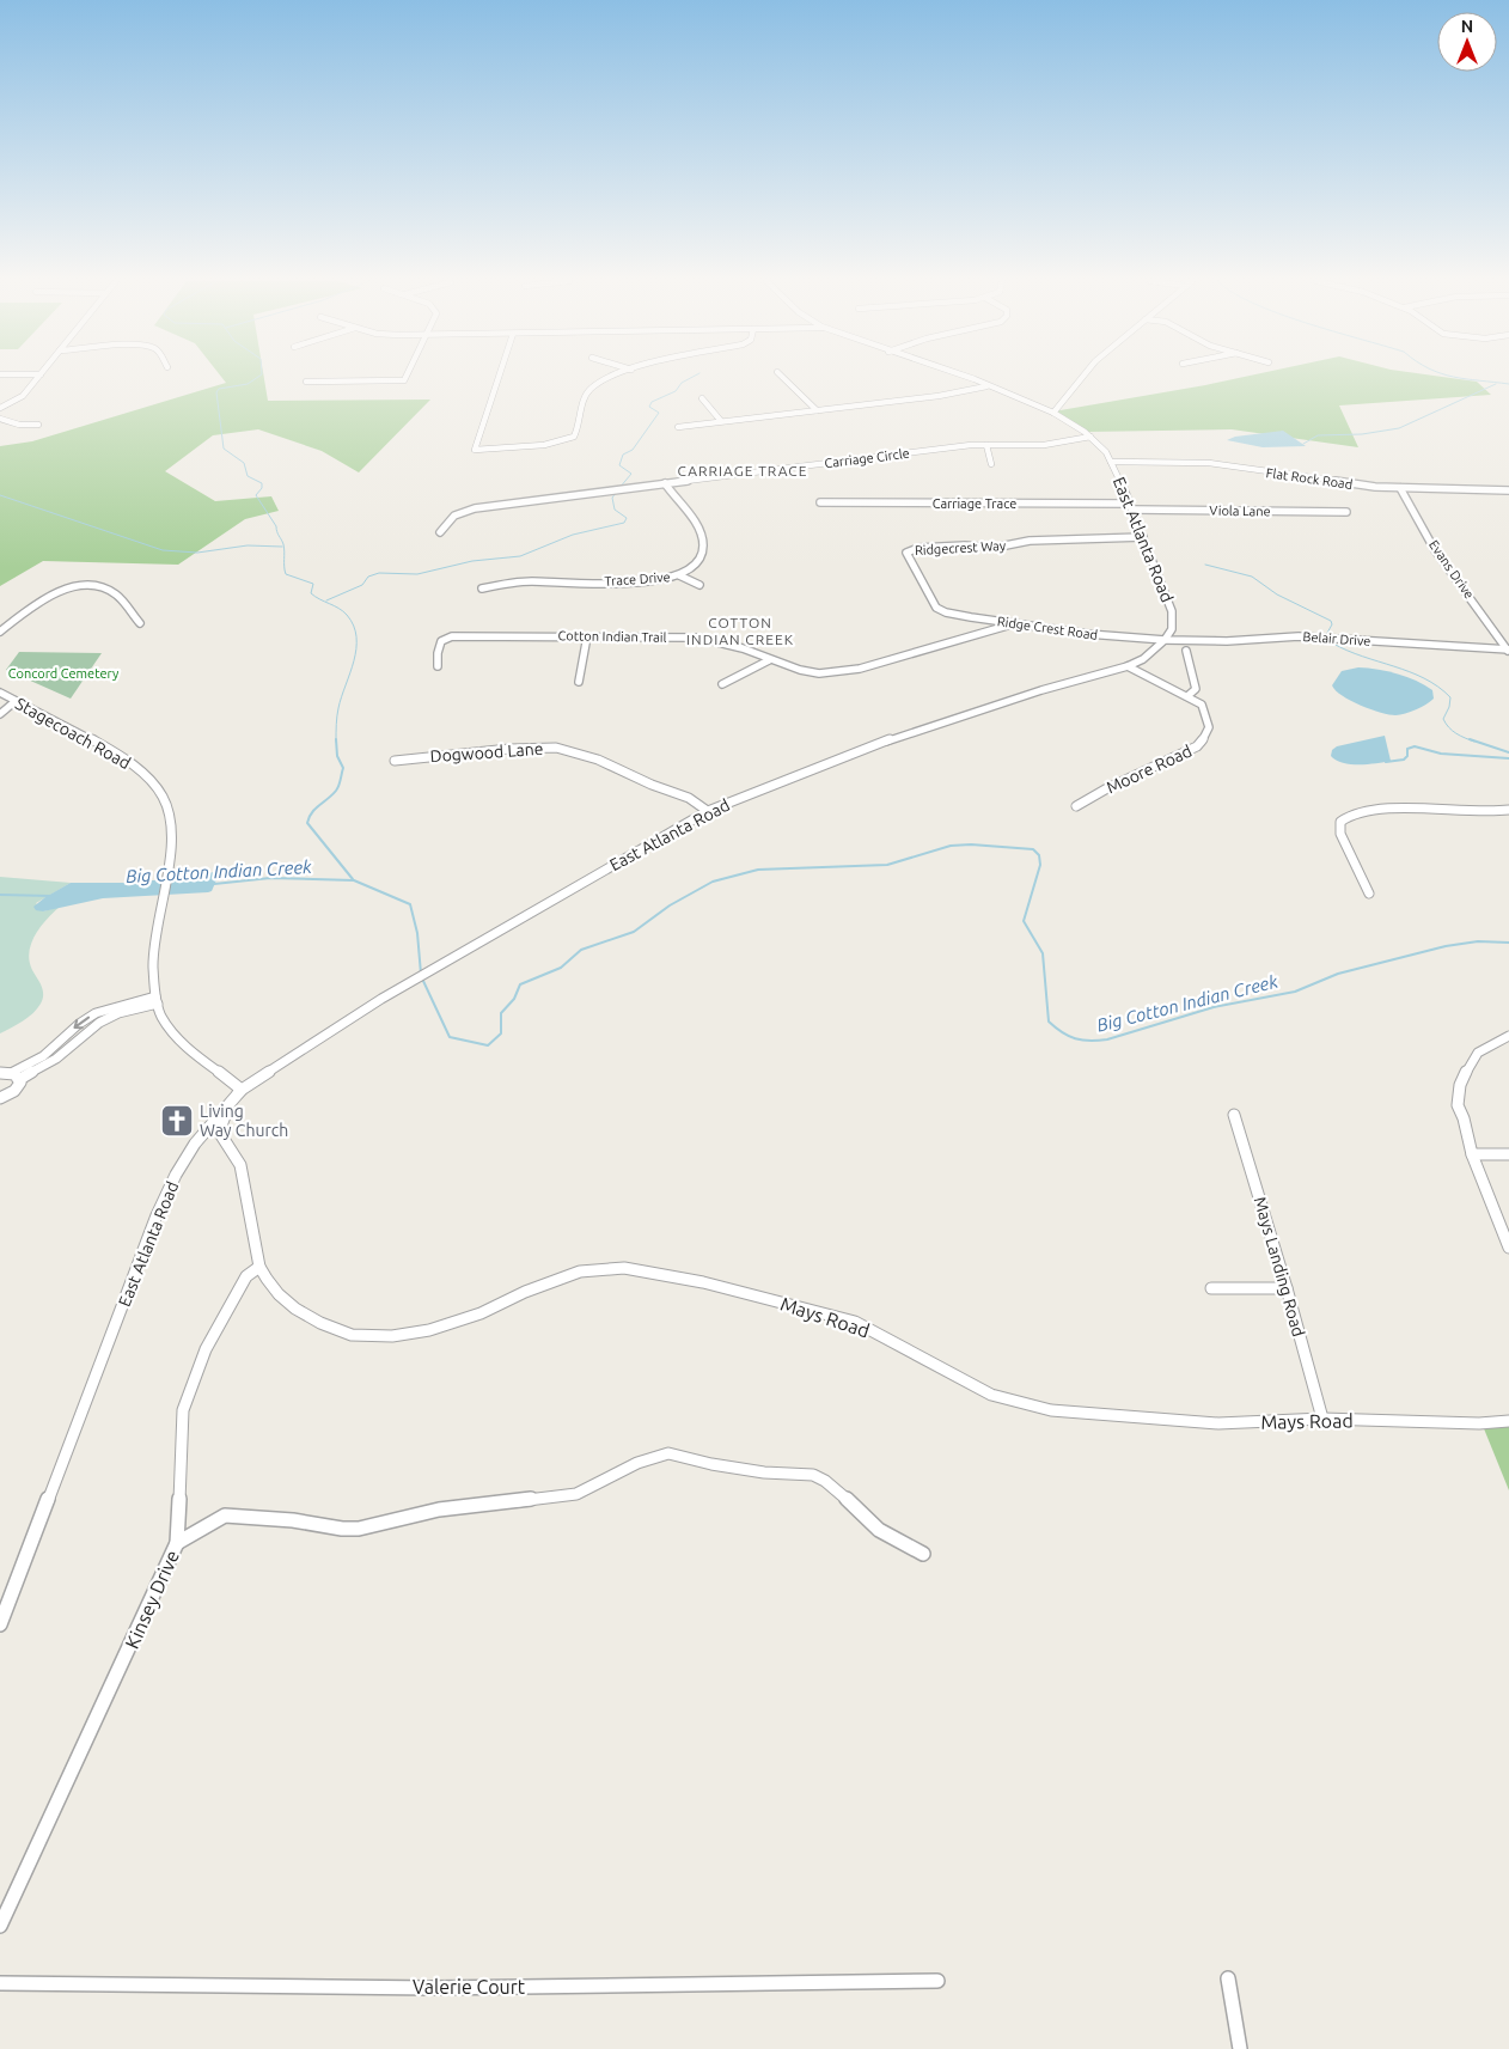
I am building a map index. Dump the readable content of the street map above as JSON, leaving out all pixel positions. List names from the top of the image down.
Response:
{
  "streets": {
    "street": [
      "Carriage Circle",
      "Flat Rock Road",
      "Carriage Trace",
      "Viola Lane",
      "East Atlanta Road",
      "Ridgecrest Way",
      "Evans Drive",
      "Trace Drive",
      "Ridge Crest Road",
      "Cotton Indian Trail",
      "Belair Drive",
      "Stagecoach Road",
      "Dogwood Lane",
      "Moore Road",
      "Mays Landing Road",
      "Mays Road",
      "Kinsey Drive",
      "Valerie Court"
    ]
  },
  "crossings": [
    ["Carriage Circle", "East Atlanta Road"],
    ["Carriage Circle", "Trace Drive"],
    ["Flat Rock Road", "East Atlanta Road"],
    ["Flat Rock Road", "Evans Drive"],
    ["Carriage Trace", "East Atlanta Road"],
    ["Viola Lane", "East Atlanta Road"],
    ["East Atlanta Road", "Ridgecrest Way"],
    ["East Atlanta Road", "Ridge Crest Road"],
    ["East Atlanta Road", "Belair Drive"],
    ["East Atlanta Road", "Stagecoach Road"],
    ["East Atlanta Road", "Dogwood Lane"],
    ["East Atlanta Road", "Moore Road"],
    ["East Atlanta Road", "Mays Road"],
    ["Ridgecrest Way", "Ridge Crest Road"],
    ["Evans Drive", "Belair Drive"],
    ["Ridge Crest Road", "Cotton Indian Trail"],
    ["Ridge Crest Road", "Belair Drive"],
    ["Stagecoach Road", "Mays Road"],
    ["Mays Landing Road", "Mays Road"],
    ["Mays Road", "Kinsey Drive"]
  ],
  "districts": ["CARRIAGE TRACE", "COTTON INDIAN CREEK"],
  "water": ["Big Cotton Indian Creek"],
  "parks": ["Concord Cemetery"],
  "places": {
    "church": ["Living Way Church"]
  },
  "north": "top"
}
